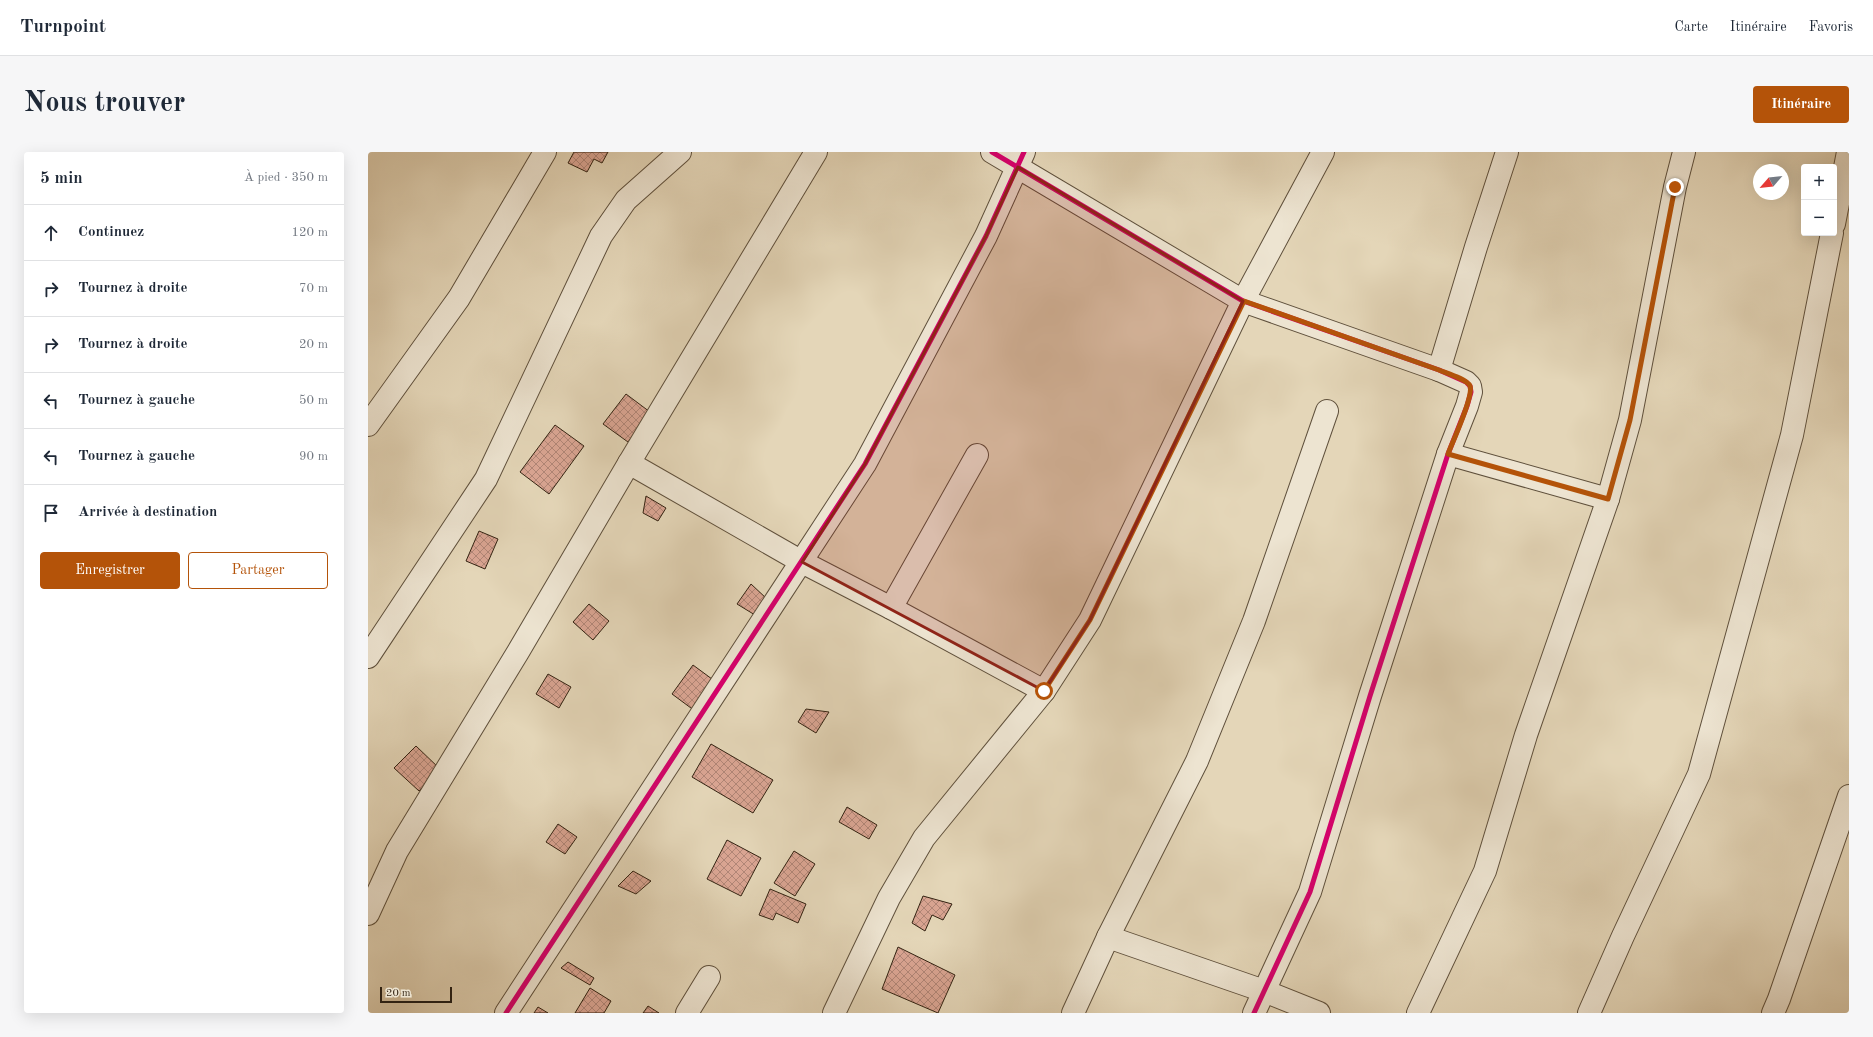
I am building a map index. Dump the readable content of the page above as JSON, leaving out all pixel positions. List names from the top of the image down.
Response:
{
  "scale_bar": "20 m",
  "north": "bottom left",
  "page": {
    "header": "Turnpoint",
    "nav": ["Carte", "Itinéraire", "Favoris"],
    "buttons": [
      "Itinéraire",
      ["Enregistrer", "Partager"]
    ],
    "title": "Nous trouver",
    "heading": ["5 min", "À pied · 350 m"],
    "map_buttons": ["+", "−"],
    "list": [
      ["Continuez", "120 m"],
      ["Tournez à droite", "70 m"],
      ["Tournez à droite", "20 m"],
      ["Tournez à gauche", "50 m"],
      ["Tournez à gauche", "90 m"],
      "Arrivée à destination"
    ],
    "scale": "20 m"
  }
}
